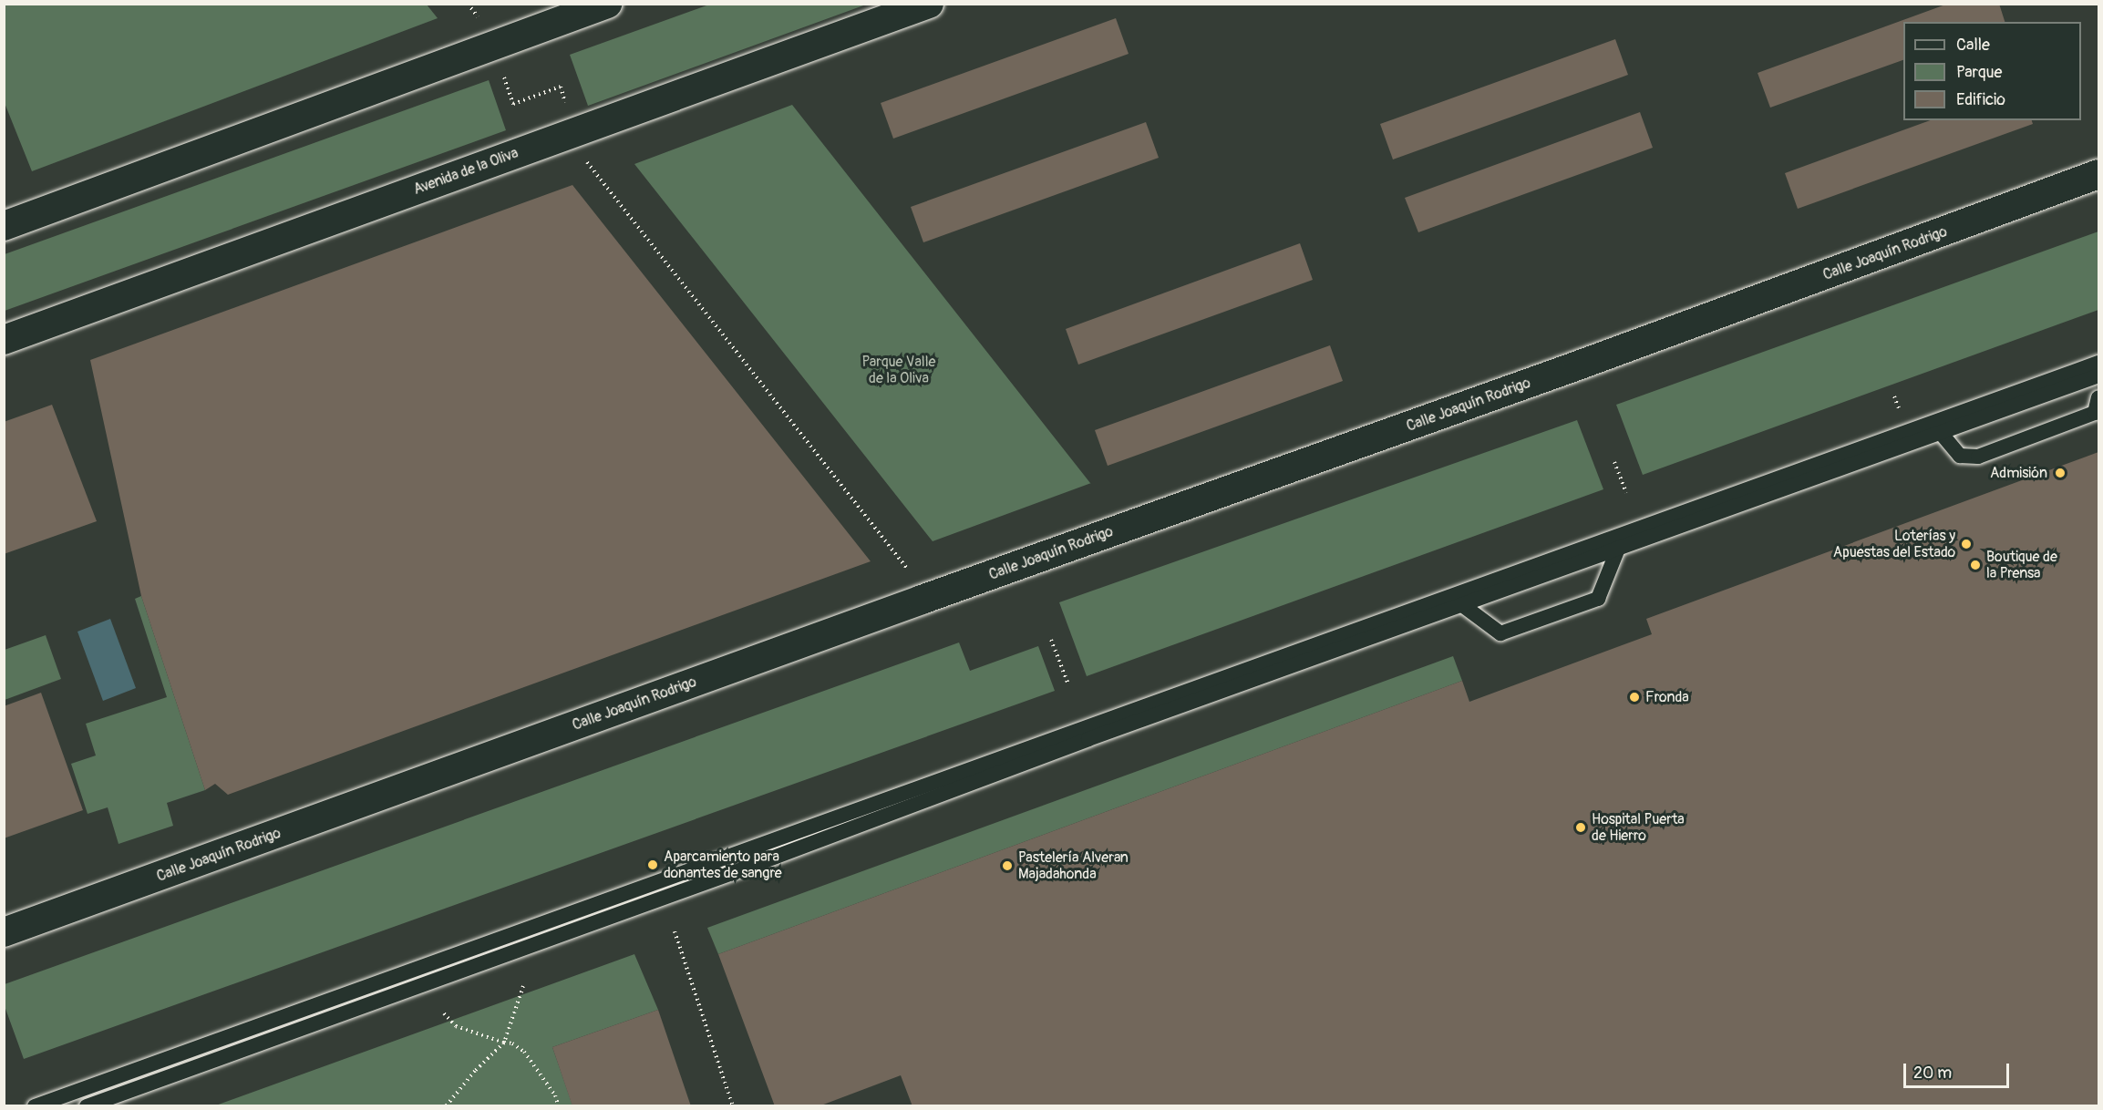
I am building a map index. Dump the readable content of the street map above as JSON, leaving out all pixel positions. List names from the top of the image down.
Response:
{
  "streets": {
    "street": ["Avenida de la Oliva", "Calle Joaquín Rodrigo"]
  },
  "parks": ["Parque Valle de la Oliva"],
  "places": [
    "Admisión",
    "Loterías y Apuestas del Estado",
    "Boutique de la Prensa",
    "Fronda",
    "Hospital Puerta de Hierro",
    "Aparcamiento para donantes de sangre",
    "Pastelería Alveran Majadahonda"
  ],
  "legend": ["Calle", "Parque", "Edificio"],
  "scale_bar": "20 m"
}
